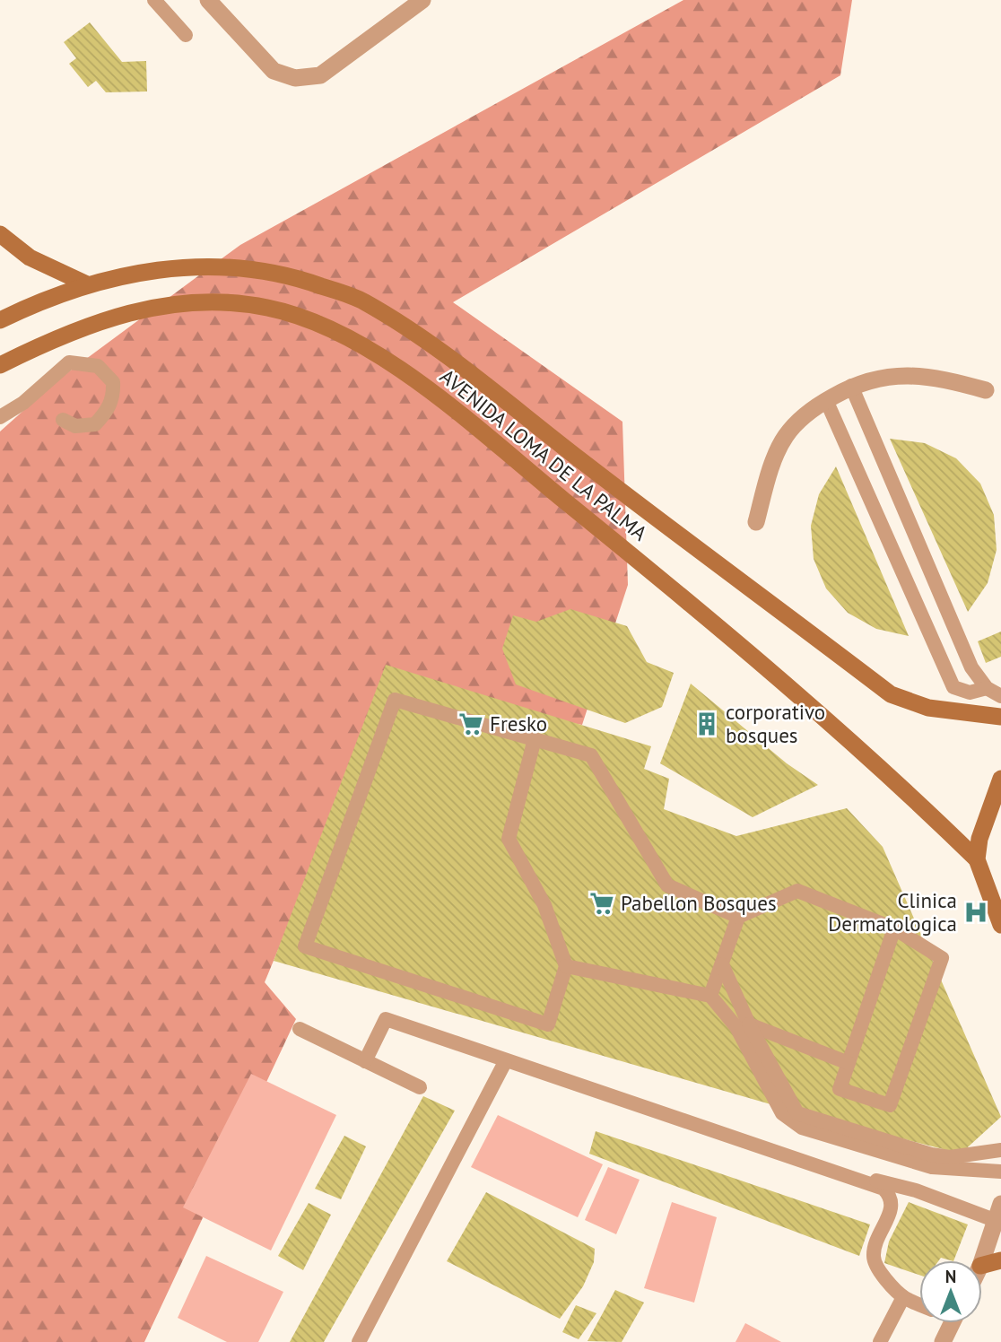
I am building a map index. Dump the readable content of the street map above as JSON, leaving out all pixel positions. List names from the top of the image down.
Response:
{
  "streets": {
    "main road": ["AVENIDA LOMA DE LA PALMA"]
  },
  "places": {
    "supermarket": ["Fresko", "Pabellon Bosques"],
    "building": ["corporativo bosques"],
    "hospital": ["Clinica Dermatologica"]
  },
  "north": "top"
}
